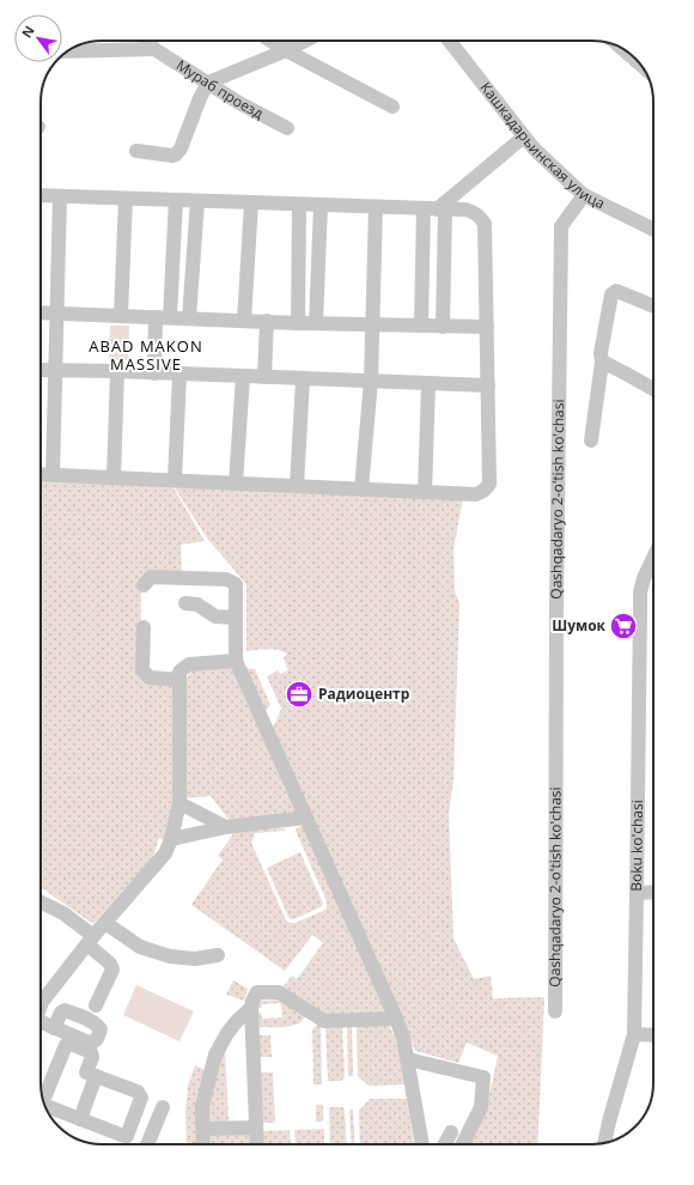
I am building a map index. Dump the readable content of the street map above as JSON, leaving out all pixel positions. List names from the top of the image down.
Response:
{
  "streets": {
    "street": [
      "Мураб проезд",
      "Кашкадарьинская улица",
      "Qashqadaryo 2-o'tish ko'chasi",
      "Boku ko'chasi"
    ]
  },
  "crossings": [
    ["Кашкадарьинская улица", "Qashqadaryo 2-o'tish ko'chasi"]
  ],
  "districts": ["ABAD MAKON MASSIVE"],
  "places": {
    "supermarket": ["Шумок"],
    "office": ["Радиоцентр"]
  },
  "north": "top left"
}
